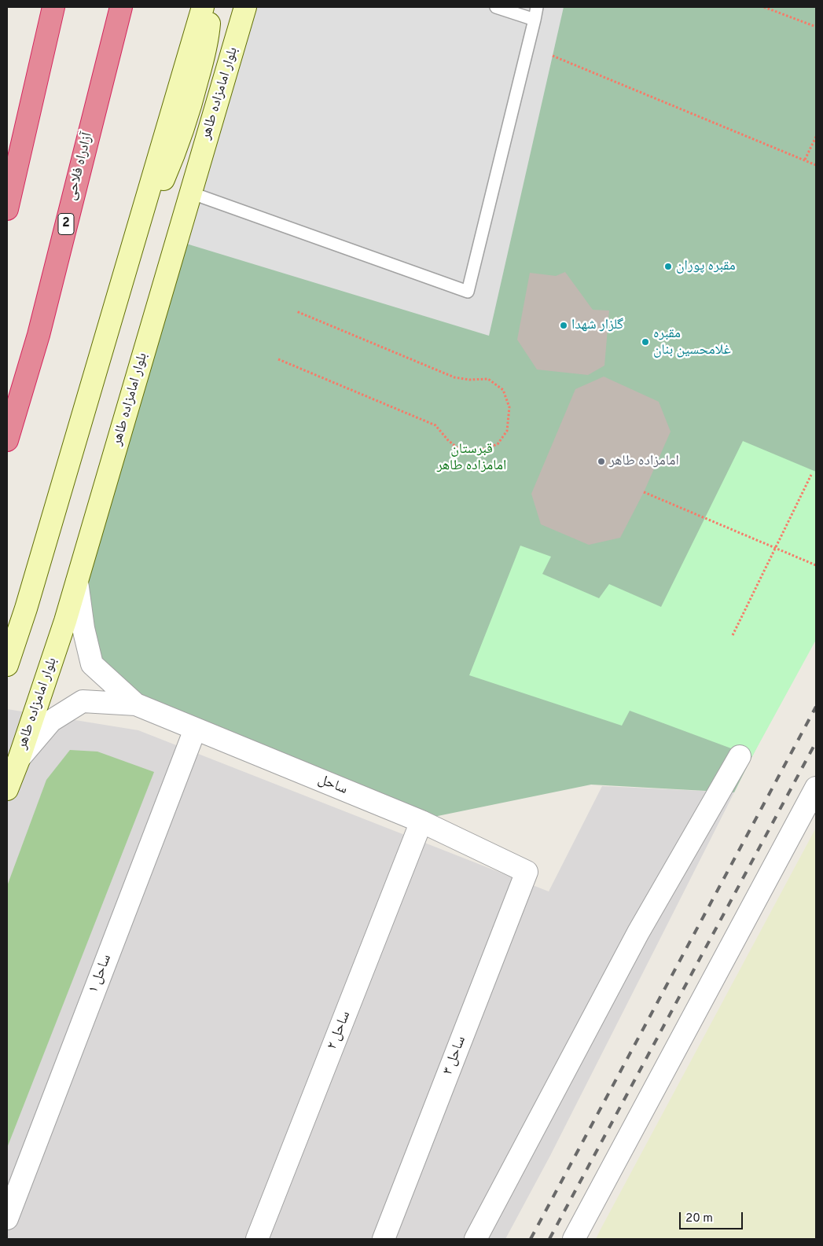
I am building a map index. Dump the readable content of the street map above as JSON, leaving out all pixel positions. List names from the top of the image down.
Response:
{
  "streets": {
    "highway": ["آزادراه فلاحی", "2"],
    "main road": ["بلوار امامزاده طاهر"],
    "street": [
      "ساحل",
      "ساحل ۱",
      "ساحل ۲",
      "ساحل ۳"
    ]
  },
  "crossings": [
    ["ساحل", "ساحل ۱"],
    ["ساحل", "ساحل ۲"],
    ["ساحل", "ساحل ۳"]
  ],
  "parks": ["قبرستان امامزاده طاهر"],
  "places": [
    "مقبره پوران",
    "گلزار شهدا",
    "مقبره غلامحسین بنان",
    "امامزاده طاهر"
  ],
  "scale_bar": "20 m"
}
